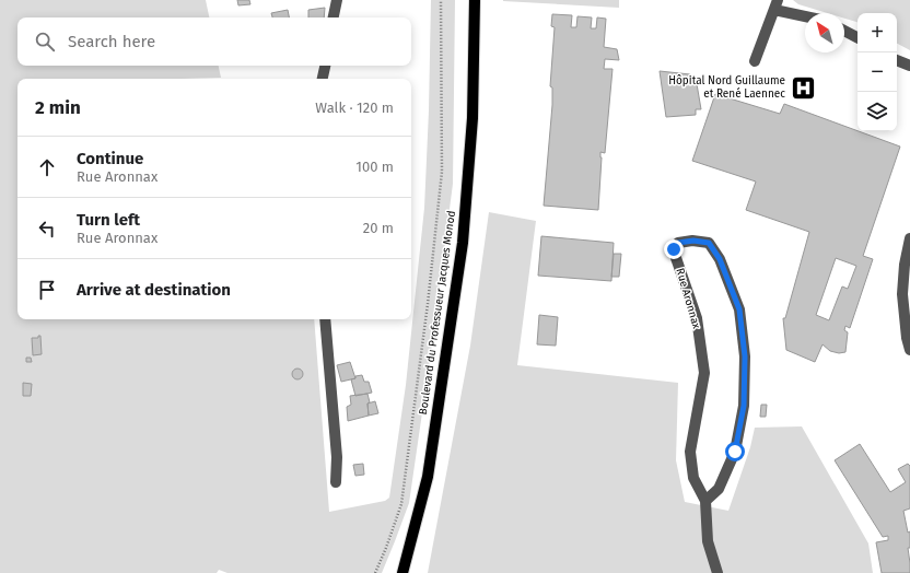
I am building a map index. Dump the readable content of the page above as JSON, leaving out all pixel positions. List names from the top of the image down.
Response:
{
  "streets": {
    "main road": ["Boulevard du Professueur Jacques Monod"],
    "street": ["Rue Aronnax"]
  },
  "places": {
    "hospital": ["Hôpital Nord Guillaume et René Laennec"]
  },
  "north": "top left",
  "page": {
    "map_buttons": ["+", "−"],
    "search": "Search here",
    "heading": ["2 min", "Walk · 120 m"],
    "list": [
      ["Continue", "Rue Aronnax", "100 m"],
      ["Turn left", "Rue Aronnax", "20 m"],
      "Arrive at destination"
    ]
  }
}
